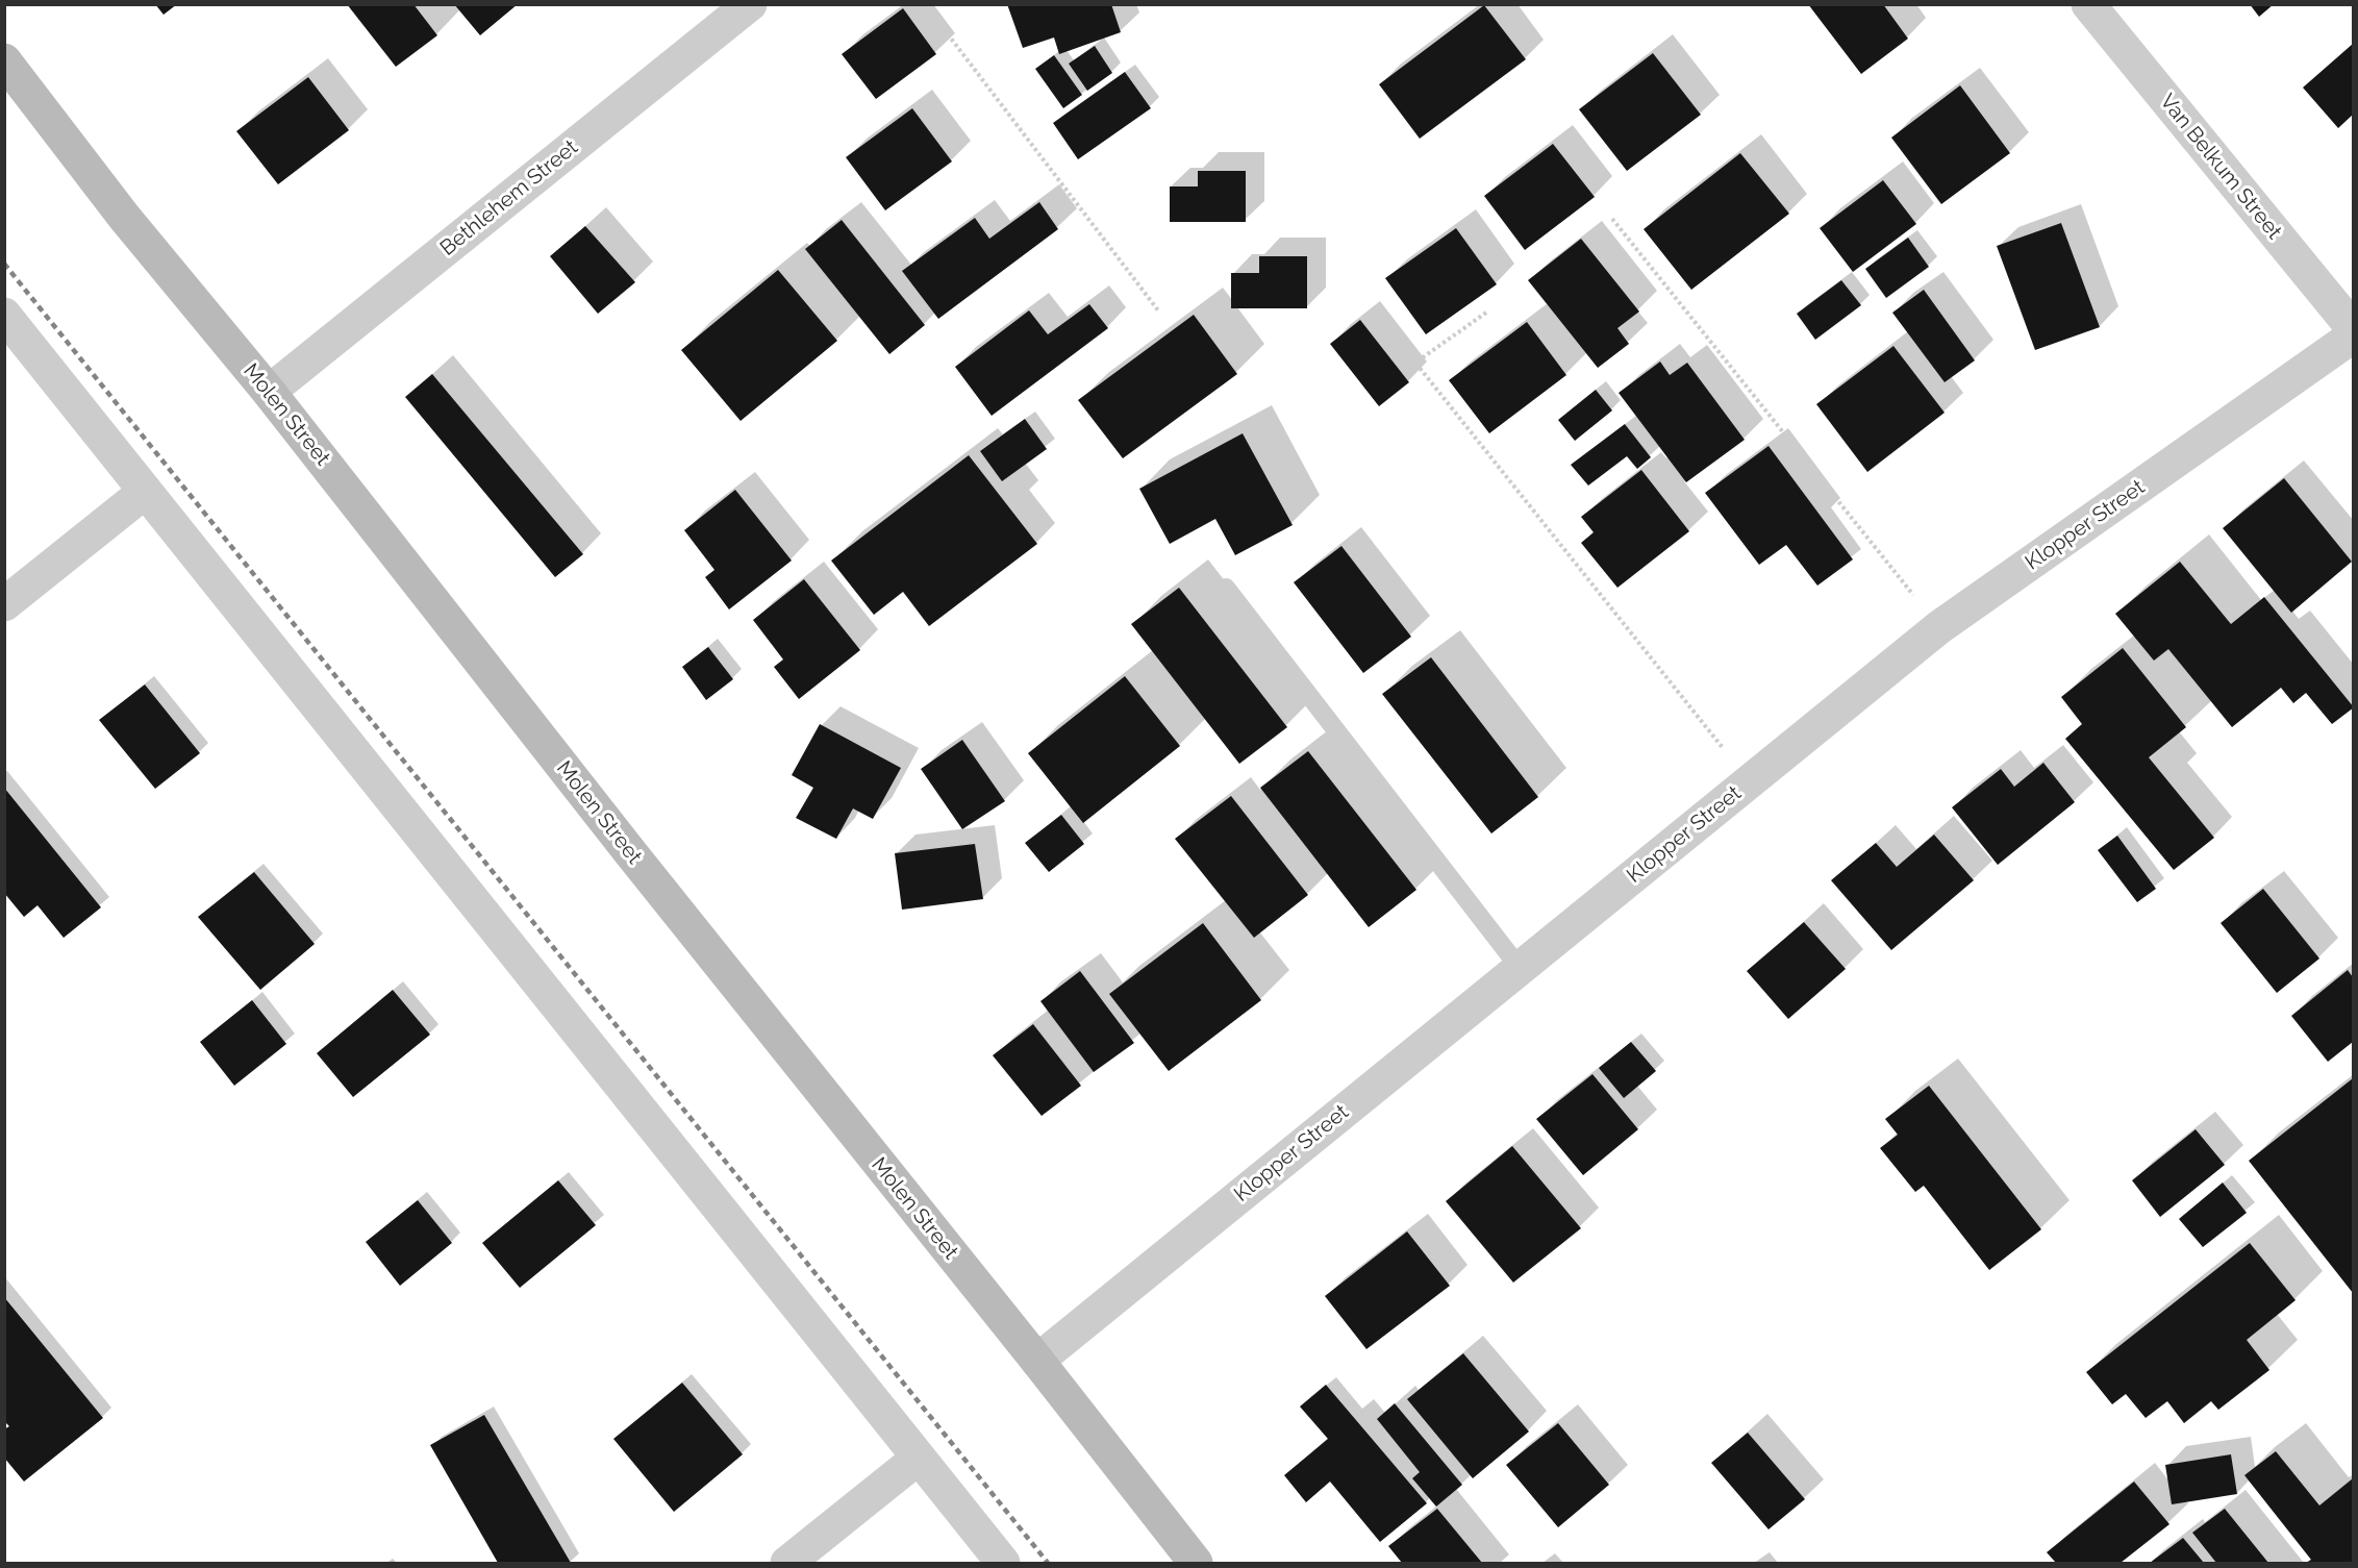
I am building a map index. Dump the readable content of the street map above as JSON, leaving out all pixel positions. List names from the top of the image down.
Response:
{
  "streets": {
    "street": [
      "Van Belkum Street",
      "Bethlehem Street",
      "Molen Street",
      "Klopper Street"
    ]
  },
  "crossings": [
    ["Bethlehem Street", "Molen Street"],
    ["Molen Street", "Klopper Street"]
  ]
}
